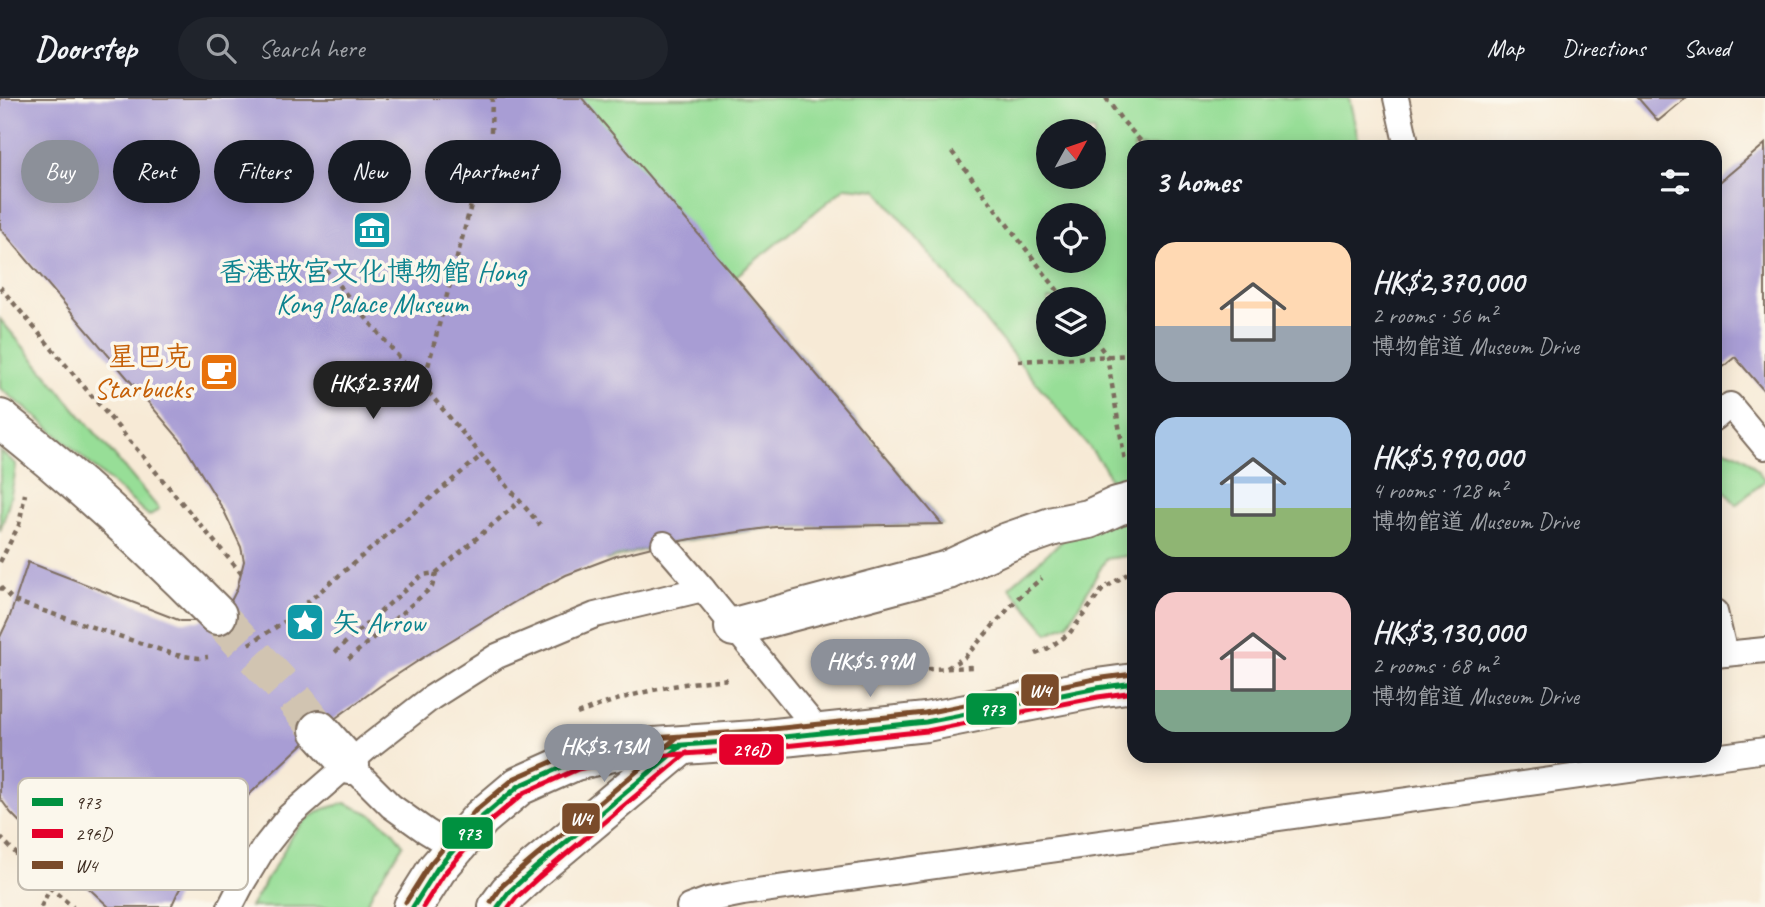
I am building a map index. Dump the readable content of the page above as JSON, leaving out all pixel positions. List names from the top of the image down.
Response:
{
  "places": {
    "museum": ["香港故宮文化博物館 Hong Kong Palace Museum"],
    "cafe": ["星巴克 Starbucks"],
    "place": ["矢 Arrow"]
  },
  "lines": ["transit line W4", "transit line 973", "transit line 296D"],
  "legend": ["973", "296D", "W4"],
  "north": "top right",
  "page": {
    "header": "Doorstep",
    "search": "Search here",
    "nav": ["Map", "Directions", "Saved"],
    "chip": [
      "Buy",
      "Rent",
      "Filters",
      "New",
      "Apartment"
    ],
    "heading": "3 homes",
    "list": [
      {
        "name": "HK$2,370,000",
        "note": "2 rooms · 56 m² · 博物館道 Museum Drive"
      },
      {
        "name": "HK$5,990,000",
        "note": "4 rooms · 128 m² · 博物館道 Museum Drive"
      },
      {
        "name": "HK$3,130,000",
        "note": "2 rooms · 68 m² · 博物館道 Museum Drive"
      }
    ],
    "price": ["HK$2.37M", "HK$5.99M", "HK$3.13M"]
  }
}
